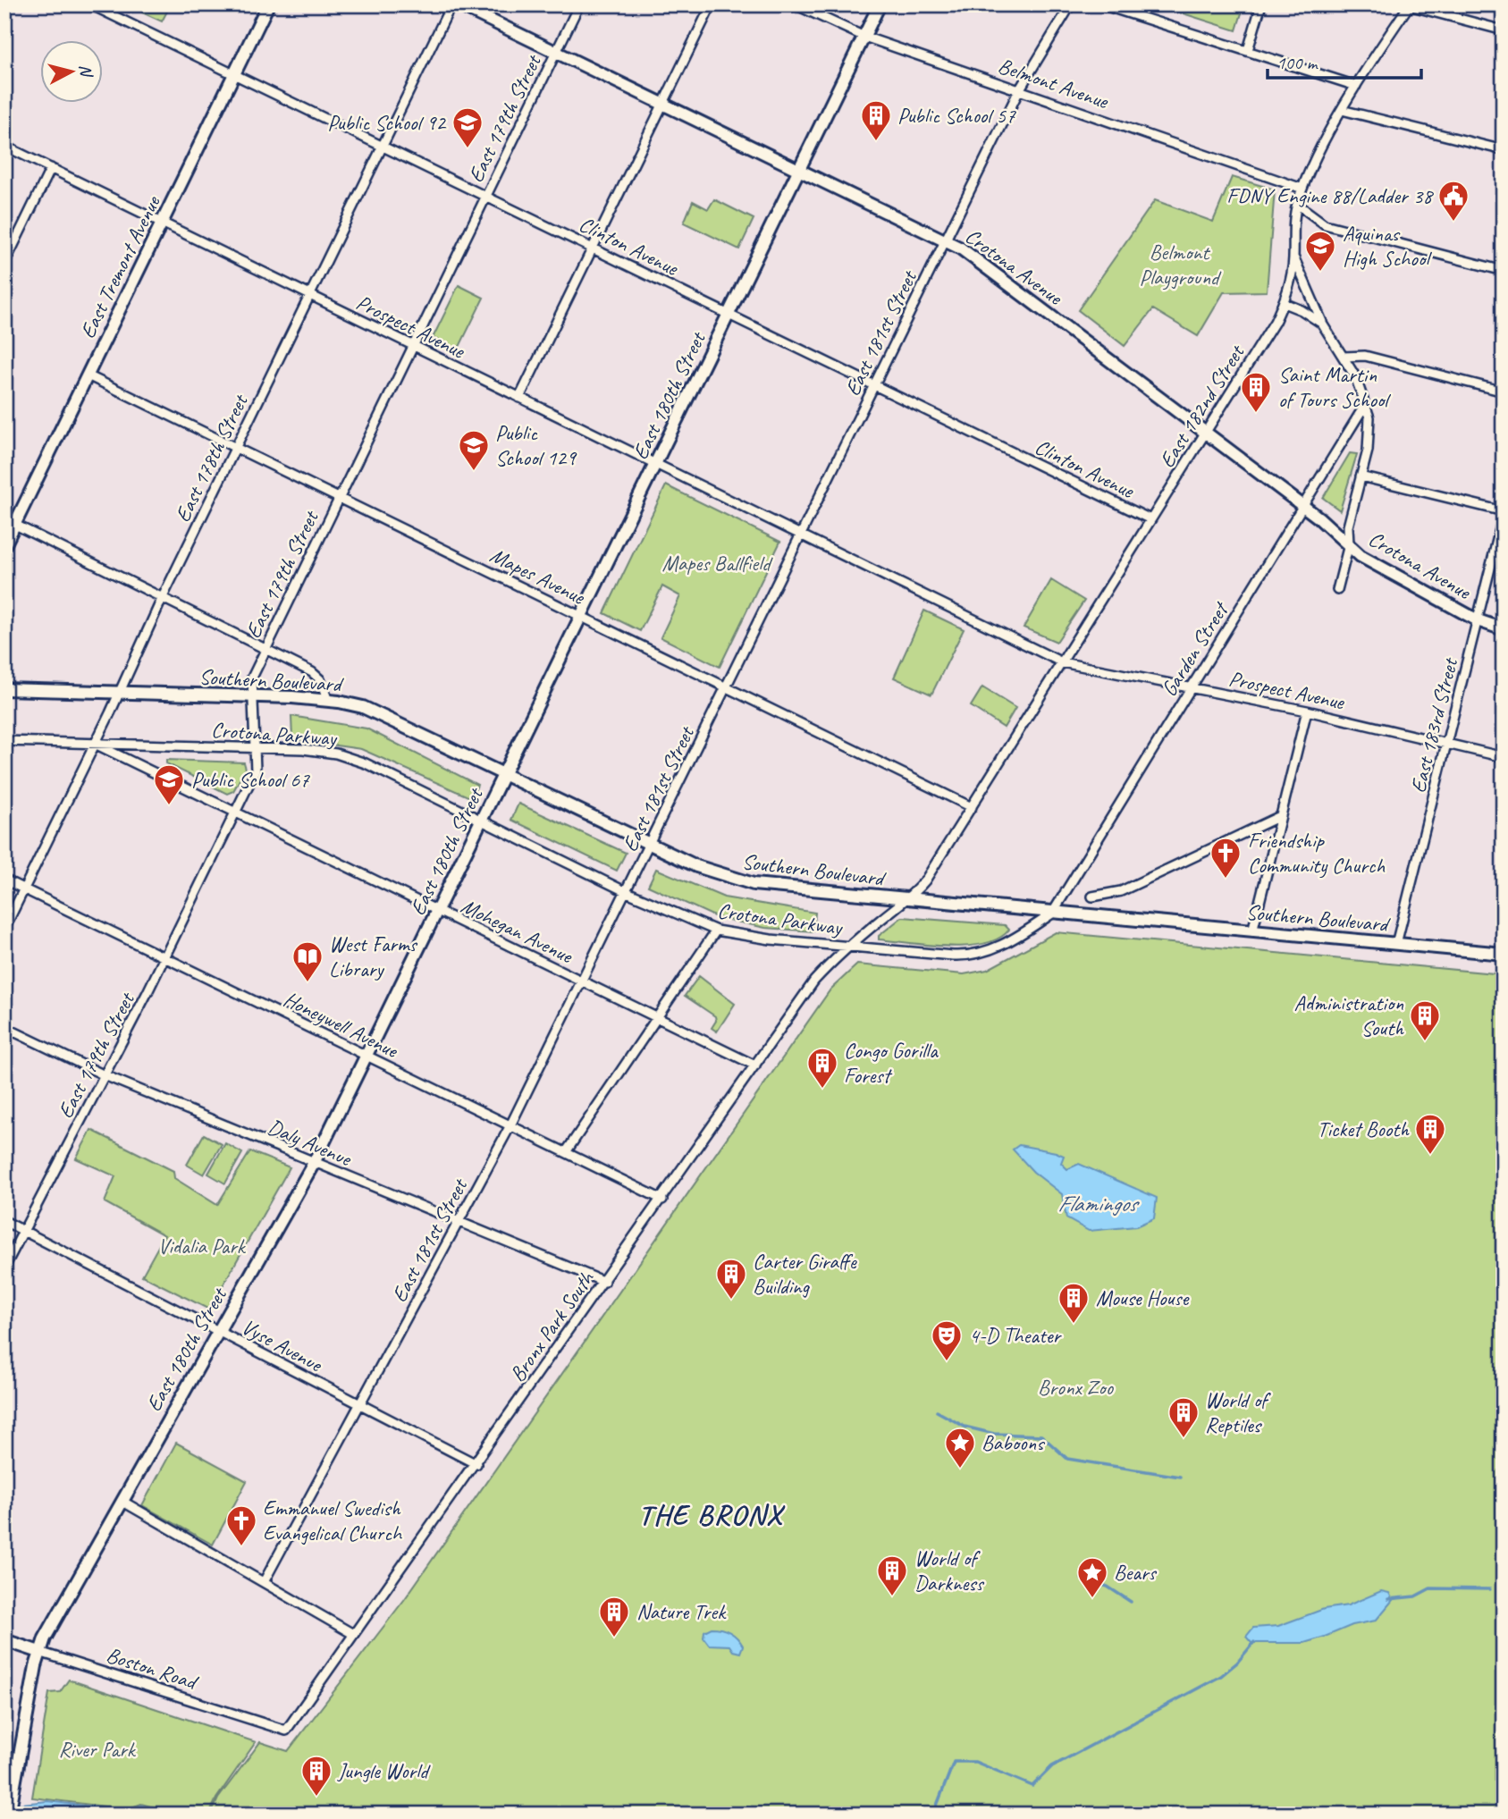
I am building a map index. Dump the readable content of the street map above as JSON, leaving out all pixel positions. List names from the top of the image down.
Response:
{
  "streets": {
    "main road": [
      "Crotona Avenue",
      "East Tremont Avenue",
      "East 180th Street",
      "Southern Boulevard",
      "Boston Road"
    ],
    "street": [
      "Belmont Avenue",
      "East 179th Street",
      "Clinton Avenue",
      "Prospect Avenue",
      "East 181st Street",
      "East 182nd Street",
      "East 178th Street",
      "Mapes Avenue",
      "Garden Street",
      "East 183rd Street",
      "Crotona Parkway",
      "Mohegan Avenue",
      "Honeywell Avenue",
      "Daly Avenue",
      "Bronx Park South",
      "Vyse Avenue"
    ]
  },
  "crossings": [
    ["Belmont Avenue", "East 181st Street"],
    ["Belmont Avenue", "East 180th Street"],
    ["Belmont Avenue", "East 182nd Street"],
    ["East 179th Street", "Clinton Avenue"],
    ["East 179th Street", "Crotona Avenue"],
    ["East 179th Street", "Prospect Avenue"],
    ["East 179th Street", "Mapes Avenue"],
    ["East 179th Street", "Southern Boulevard"],
    ["East 179th Street", "Crotona Parkway"],
    ["East 179th Street", "Mohegan Avenue"],
    ["East 179th Street", "Honeywell Avenue"],
    ["East 179th Street", "Daly Avenue"],
    ["East 179th Street", "Vyse Avenue"],
    ["Clinton Avenue", "East Tremont Avenue"],
    ["Clinton Avenue", "East 181st Street"],
    ["Clinton Avenue", "East 180th Street"],
    ["Clinton Avenue", "East 182nd Street"],
    ["Clinton Avenue", "East 178th Street"],
    ["Crotona Avenue", "East 181st Street"],
    ["Crotona Avenue", "East 180th Street"],
    ["Crotona Avenue", "East 182nd Street"],
    ["Crotona Avenue", "Garden Street"],
    ["Crotona Avenue", "East 183rd Street"],
    ["East Tremont Avenue", "Prospect Avenue"],
    ["East Tremont Avenue", "Mapes Avenue"],
    ["Prospect Avenue", "East 181st Street"],
    ["Prospect Avenue", "East 180th Street"],
    ["Prospect Avenue", "East 182nd Street"],
    ["Prospect Avenue", "East 178th Street"],
    ["Prospect Avenue", "Garden Street"],
    ["Prospect Avenue", "East 183rd Street"],
    ["East 181st Street", "Mapes Avenue"],
    ["East 181st Street", "Southern Boulevard"],
    ["East 181st Street", "Crotona Parkway"],
    ["East 181st Street", "Mohegan Avenue"],
    ["East 181st Street", "Honeywell Avenue"],
    ["East 181st Street", "Daly Avenue"],
    ["East 181st Street", "Vyse Avenue"],
    ["East 180th Street", "Mapes Avenue"],
    ["East 180th Street", "Southern Boulevard"],
    ["East 180th Street", "Crotona Parkway"],
    ["East 180th Street", "Mohegan Avenue"],
    ["East 180th Street", "Honeywell Avenue"],
    ["East 180th Street", "Daly Avenue"],
    ["East 180th Street", "Vyse Avenue"],
    ["East 180th Street", "Boston Road"],
    ["East 182nd Street", "Mapes Avenue"],
    ["East 182nd Street", "Southern Boulevard"],
    ["East 182nd Street", "Crotona Parkway"],
    ["East 182nd Street", "Bronx Park South"],
    ["East 178th Street", "Mapes Avenue"],
    ["East 178th Street", "Southern Boulevard"],
    ["East 178th Street", "Crotona Parkway"],
    ["East 178th Street", "Mohegan Avenue"],
    ["East 178th Street", "Honeywell Avenue"],
    ["Garden Street", "Southern Boulevard"],
    ["Garden Street", "Crotona Parkway"],
    ["Southern Boulevard", "East 183rd Street"],
    ["Southern Boulevard", "Crotona Parkway"],
    ["Crotona Parkway", "Mohegan Avenue"],
    ["Crotona Parkway", "Bronx Park South"],
    ["Mohegan Avenue", "Bronx Park South"],
    ["Honeywell Avenue", "Bronx Park South"],
    ["Daly Avenue", "Bronx Park South"],
    ["Bronx Park South", "Vyse Avenue"],
    ["Bronx Park South", "Boston Road"]
  ],
  "districts": ["THE BRONX"],
  "water": ["Flamingos"],
  "parks": [
    "Belmont Playground",
    "Mapes Ballfield",
    "Vidalia Park",
    "Bronx Zoo",
    "River Park"
  ],
  "places": {
    "building": [
      "Public School 57",
      "Saint Martin of Tours School",
      "Administration South",
      "Congo Gorilla Forest",
      "Ticket Booth",
      "Carter Giraffe Building",
      "Mouse House",
      "World of Reptiles",
      "World of Darkness",
      "Nature Trek",
      "Jungle World"
    ],
    "school or university": [
      "Public School 92",
      "Aquinas High School",
      "Public School 129",
      "Public School 67"
    ],
    "public building": ["FDNY Engine 88/Ladder 38"],
    "church": ["Friendship Community Church", "Emmanuel Swedish Evangelical Church"],
    "library": ["West Farms Library"],
    "theatre": ["4-D Theater"],
    "place": ["Baboons", "Bears"]
  },
  "scale_bar": "100 m",
  "north": "right"
}
